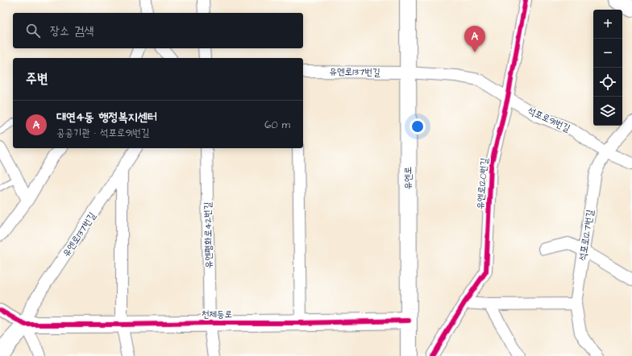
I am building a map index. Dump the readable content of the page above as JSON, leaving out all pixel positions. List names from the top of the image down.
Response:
{
  "streets": {
    "street": [
      "유엔로137번길",
      "석포로91번길",
      "유엔로",
      "유엔로120번길",
      "유엔평화로42번길",
      "석포로127번길",
      "천제등로"
    ]
  },
  "crossings": [
    ["유엔로137번길", "석포로91번길"],
    ["유엔로137번길", "유엔로"],
    ["유엔로137번길", "천제등로"],
    ["석포로91번길", "유엔로"],
    ["석포로91번길", "유엔로120번길"],
    ["석포로91번길", "석포로127번길"],
    ["유엔로", "천제등로"],
    ["유엔평화로42번길", "천제등로"]
  ],
  "page": {
    "map_buttons": ["+", "−"],
    "search": "장소 검색",
    "pins": "A",
    "heading": "주변",
    "list": [
      {
        "mark": "A",
        "name": "대연4동 행정복지센터",
        "note": "공공기관 · 석포로91번길",
        "value": "60 m"
      }
    ]
  }
}
